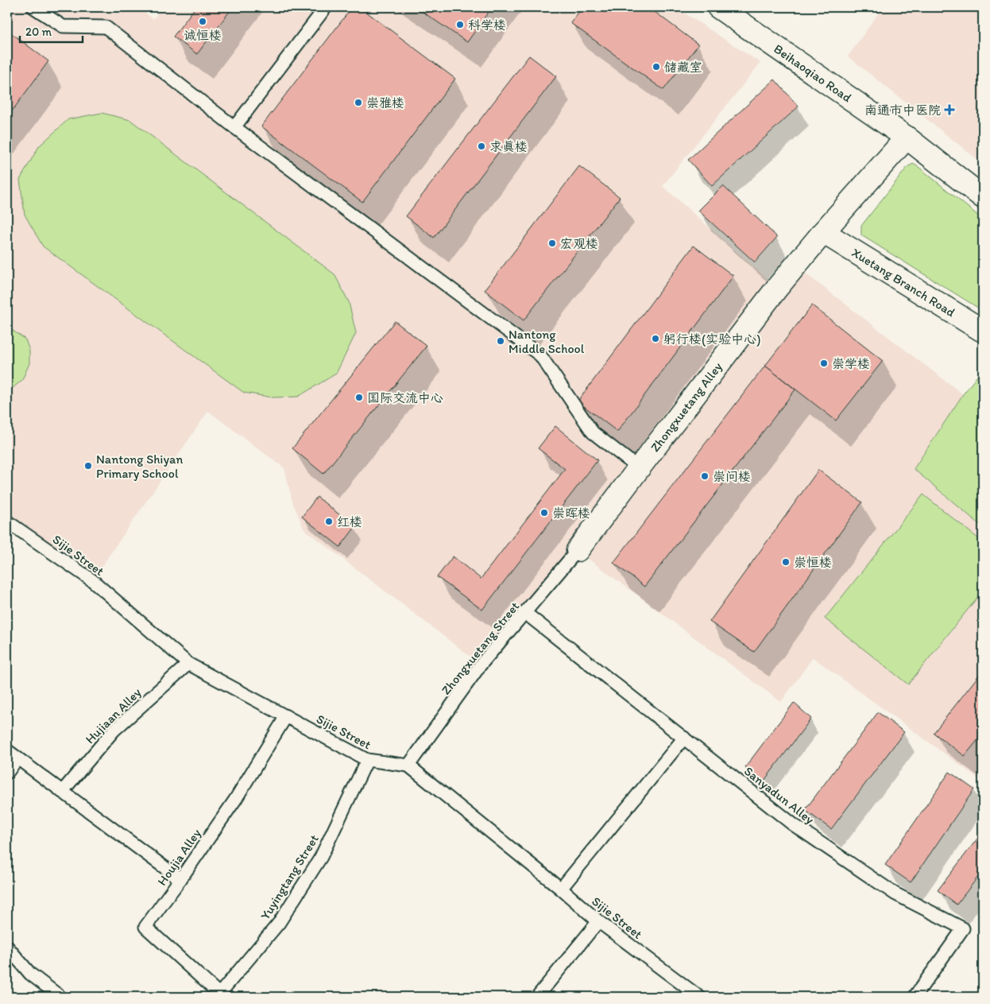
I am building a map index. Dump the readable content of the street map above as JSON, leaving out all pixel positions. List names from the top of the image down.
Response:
{
  "streets": {
    "street": ["Beihaoqiao Road", "Xuetang Branch Road", "Zhongxuetang Alley"],
    "lane": [
      "Sijie Street",
      "Zhongxuetang Street",
      "Hujiaan Alley",
      "Sanyadun Alley",
      "Houjia Alley",
      "Yuyingtang Street"
    ]
  },
  "crossings": [
    ["Beihaoqiao Road", "Zhongxuetang Alley"],
    ["Xuetang Branch Road", "Zhongxuetang Alley"],
    ["Zhongxuetang Alley", "Zhongxuetang Street"],
    ["Sijie Street", "Zhongxuetang Street"],
    ["Sijie Street", "Hujiaan Alley"],
    ["Sijie Street", "Houjia Alley"],
    ["Sijie Street", "Yuyingtang Street"],
    ["Zhongxuetang Street", "Sanyadun Alley"],
    ["Houjia Alley", "Yuyingtang Street"]
  ],
  "places": {
    "other": [
      "诚恒楼",
      "科学楼",
      "储藏室",
      "崇雅楼",
      "求真楼",
      "宏观楼",
      "躬行楼(实验中心)",
      "Nantong Middle School",
      "崇学楼",
      "国际交流中心",
      "Nantong Shiyan Primary School",
      "崇问楼",
      "崇晖楼",
      "红楼",
      "崇恒楼"
    ],
    "health": ["南通市中医院"]
  },
  "scale_bar": "20 m"
}
